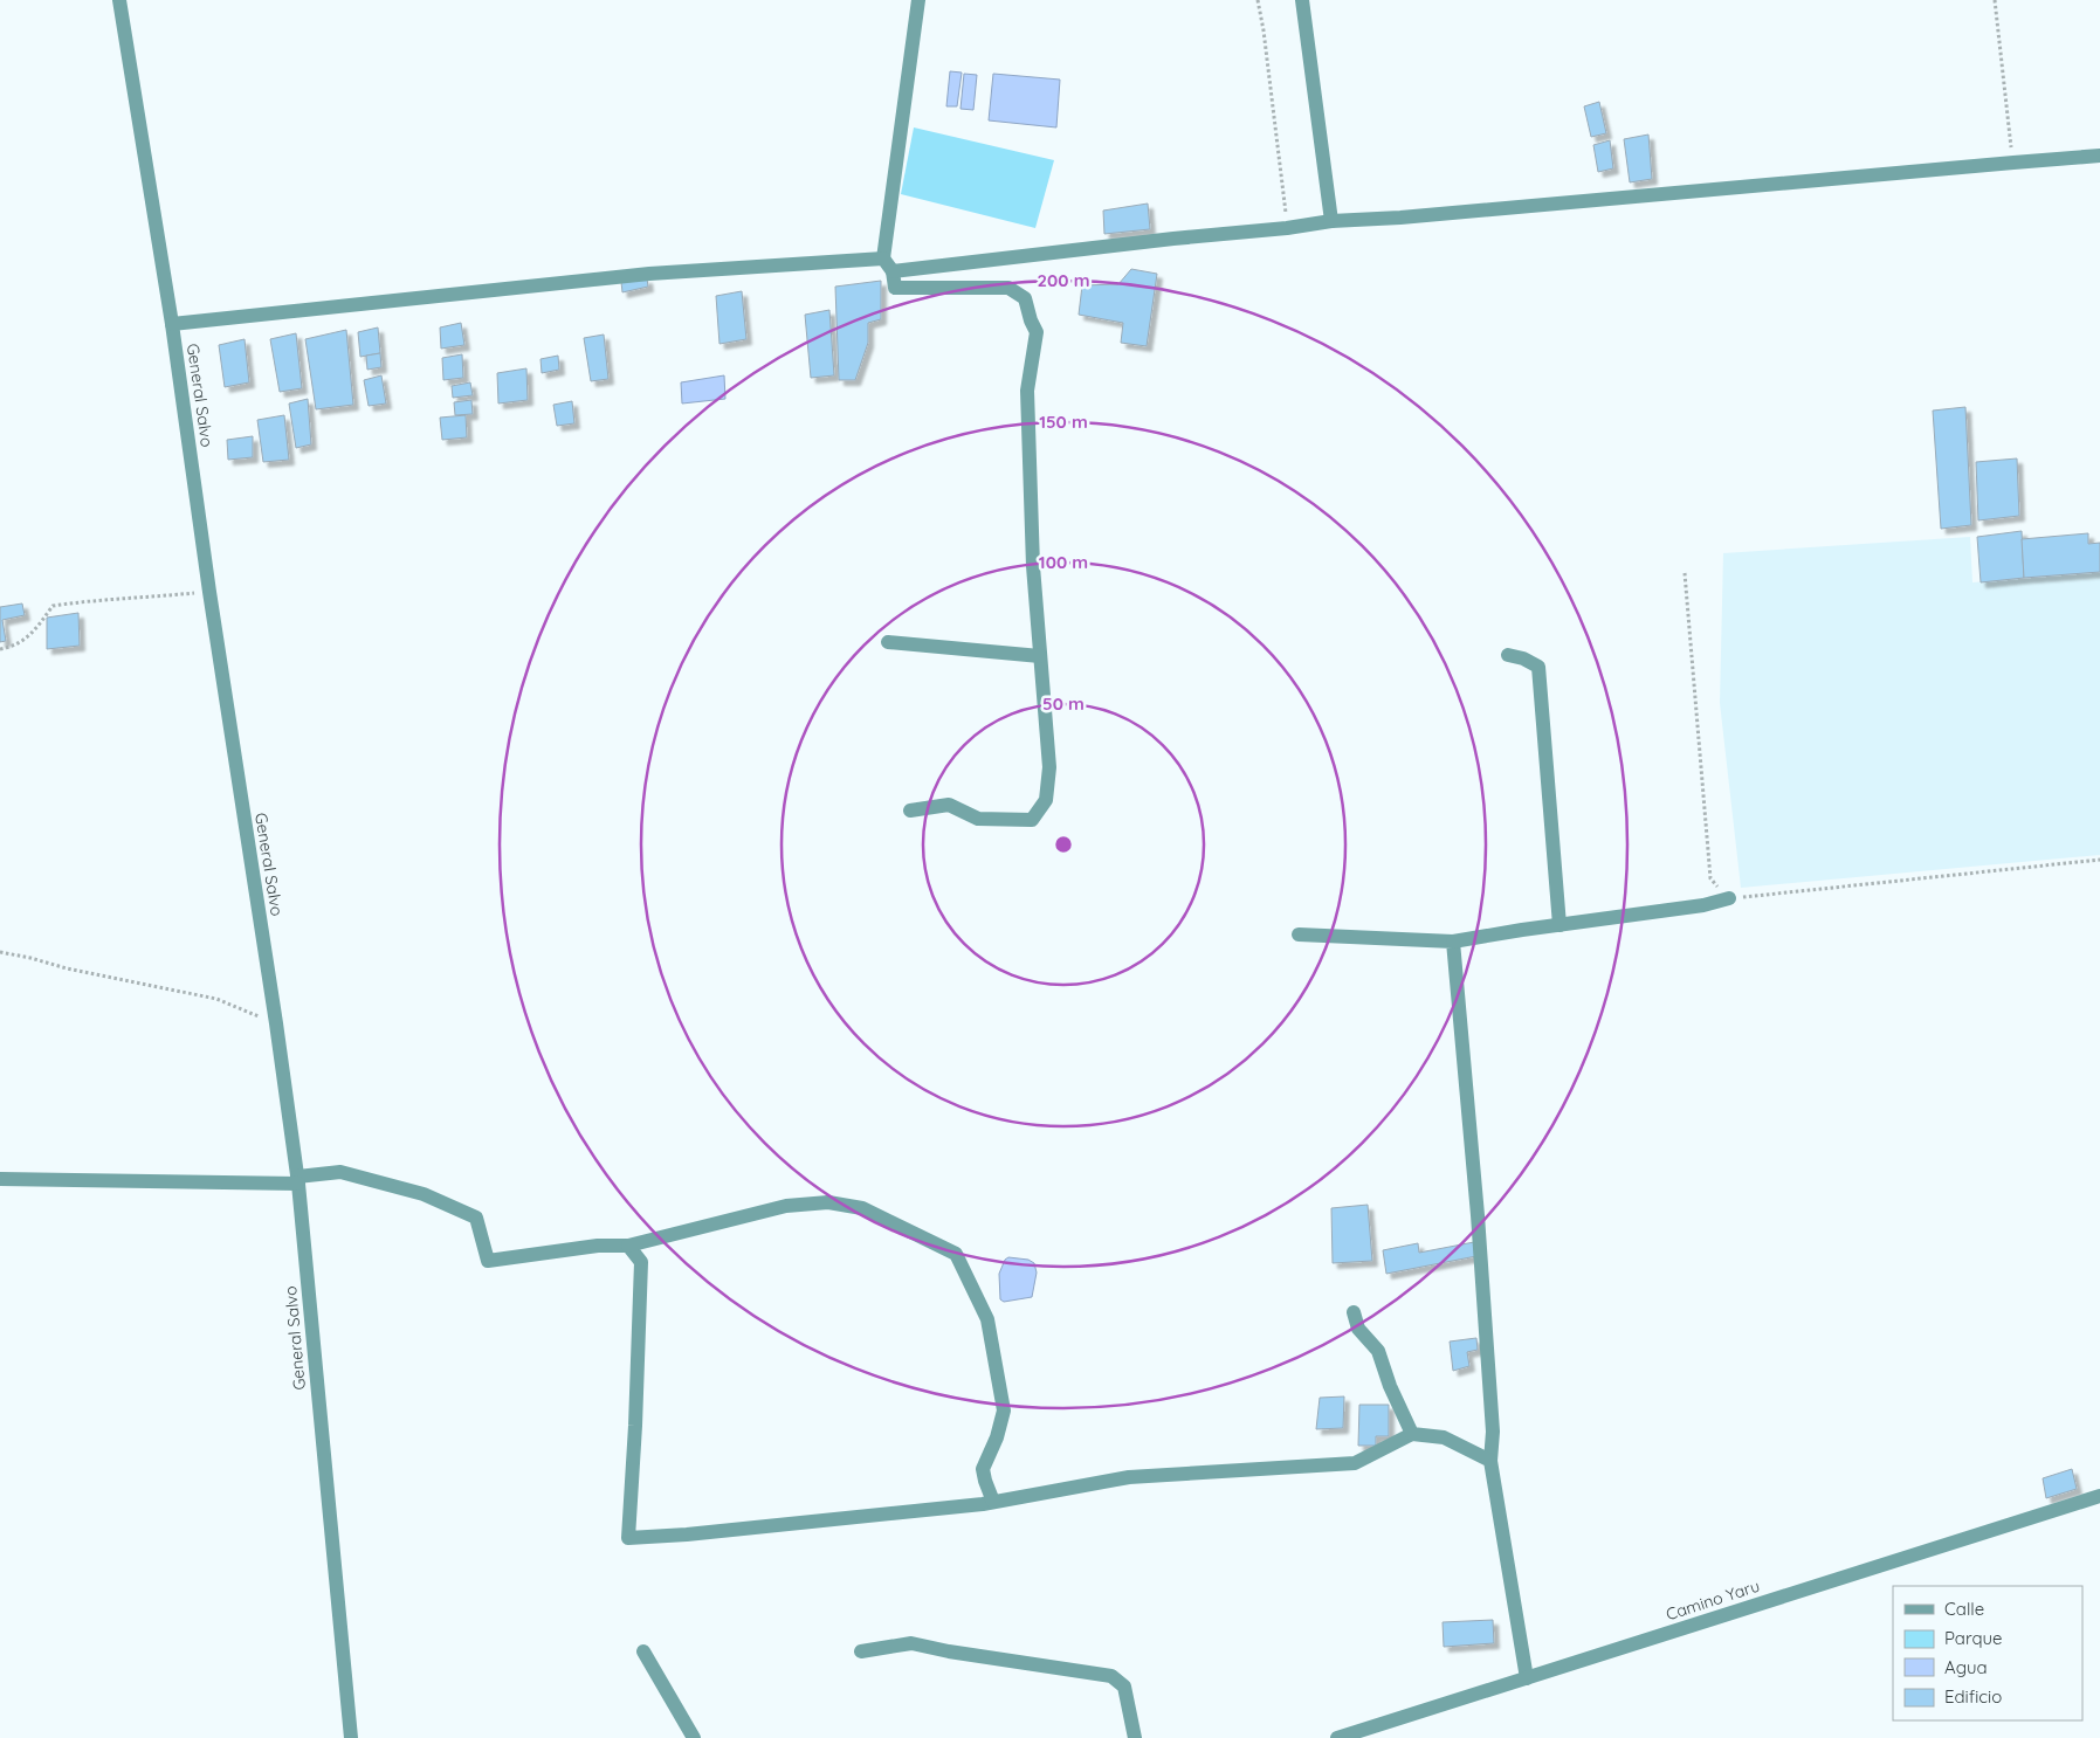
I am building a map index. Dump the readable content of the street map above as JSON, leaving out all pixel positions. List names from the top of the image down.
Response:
{
  "streets": {
    "street": ["General Salvo", "Camino Yaru"]
  },
  "legend": [
    "Calle",
    "Parque",
    "Agua",
    "Edificio"
  ],
  "rings": [
    "200 m",
    "150 m",
    "100 m",
    "50 m"
  ]
}
